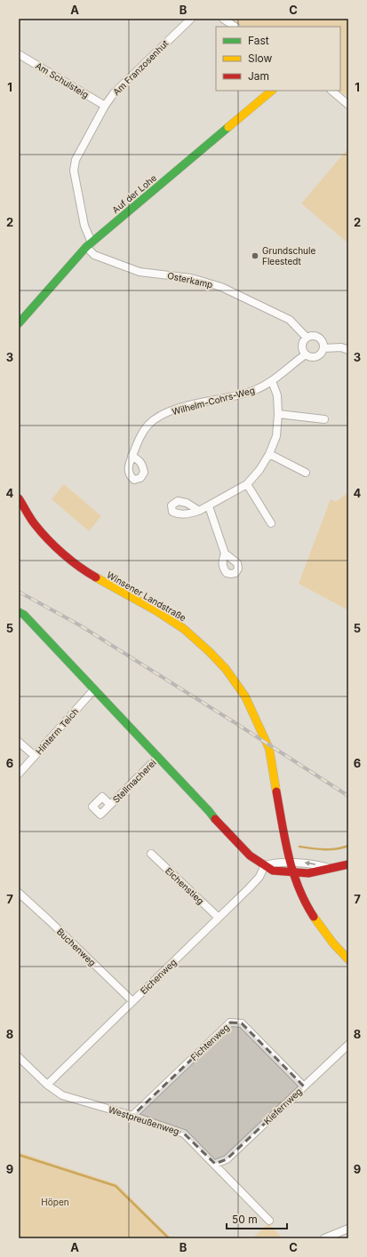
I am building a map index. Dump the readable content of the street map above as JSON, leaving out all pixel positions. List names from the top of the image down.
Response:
{
  "streets": {
    "street": [
      "Am Franzosenhut",
      "Am Schulsteig",
      "Auf der Lohe",
      "Osterkamp",
      "Wilhelm-Cohrs-Weg",
      "Winsener Landstraße",
      "Hinterm Teich",
      "Stellmacherei",
      "Eichenstieg",
      "Buchenweg",
      "Eichenweg",
      "Fichtenweg",
      "Kiefernweg",
      "Westpreußenweg"
    ]
  },
  "crossings": [
    ["Am Franzosenhut", "Am Schulsteig"],
    ["Am Franzosenhut", "Auf der Lohe"],
    ["Am Franzosenhut", "Osterkamp"],
    ["Auf der Lohe", "Osterkamp"],
    ["Osterkamp", "Wilhelm-Cohrs-Weg"],
    ["Eichenstieg", "Eichenweg"],
    ["Buchenweg", "Eichenweg"],
    ["Eichenweg", "Westpreußenweg"],
    ["Fichtenweg", "Kiefernweg"],
    ["Fichtenweg", "Westpreußenweg"],
    ["Kiefernweg", "Westpreußenweg"]
  ],
  "parks": ["Höpen"],
  "places": ["Grundschule Fleestedt"],
  "legend": ["Fast", "Slow", "Jam"],
  "scale_bar": "50 m",
  "grid": {
    "columns": ["A", "B", "C"],
    "rows": [
      "1",
      "2",
      "3",
      "4",
      "5",
      "6",
      "7",
      "8",
      "9"
    ]
  }
}
